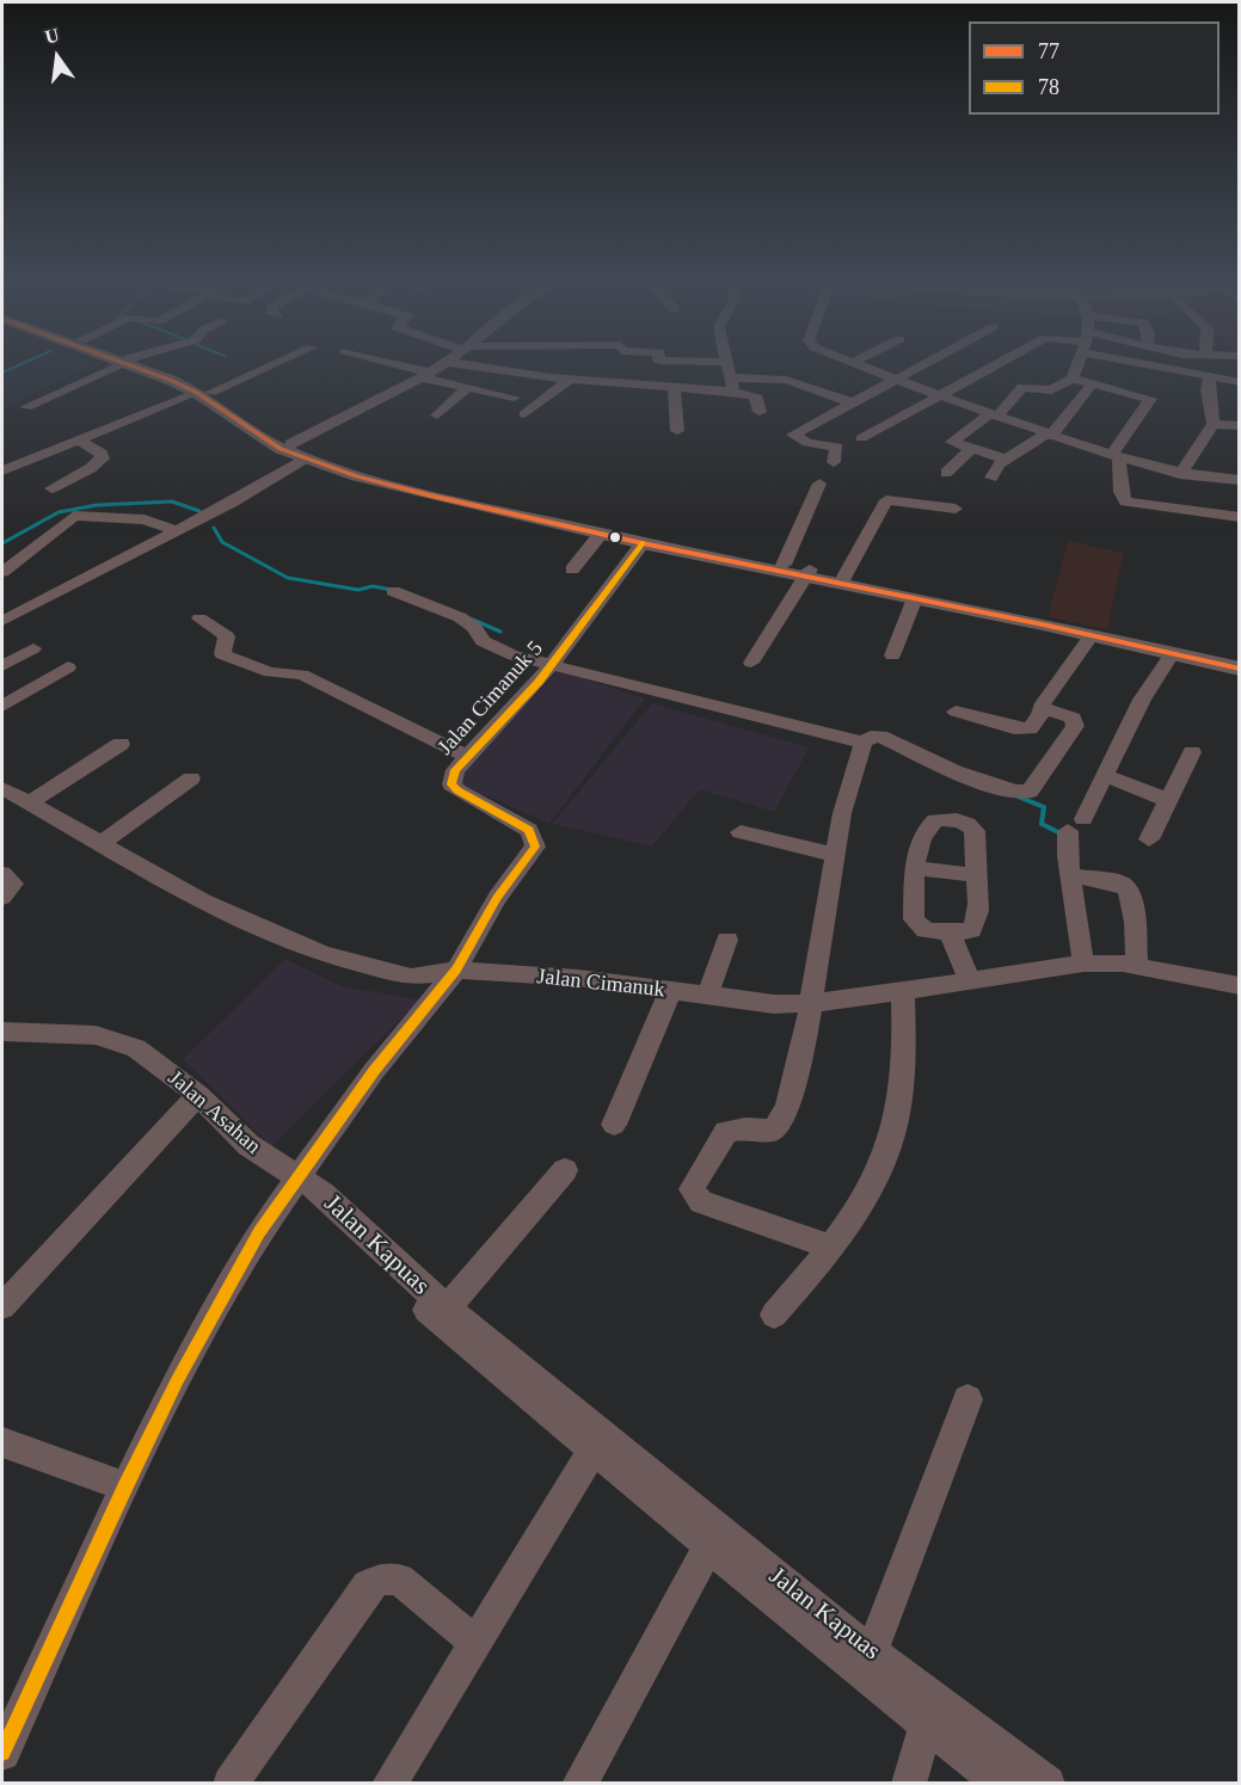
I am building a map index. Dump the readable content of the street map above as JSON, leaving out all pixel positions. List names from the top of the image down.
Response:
{
  "streets": {
    "street": [
      "Jalan Cimanuk 5",
      "Jalan Cimanuk",
      "Jalan Asahan",
      "Jalan Kapuas"
    ]
  },
  "crossings": [
    ["Jalan Cimanuk 5", "Jalan Cimanuk"],
    ["Jalan Asahan", "Jalan Kapuas"]
  ],
  "lines": ["transit line 77", "transit line 78"],
  "legend": ["77", "78"],
  "north": "top"
}
